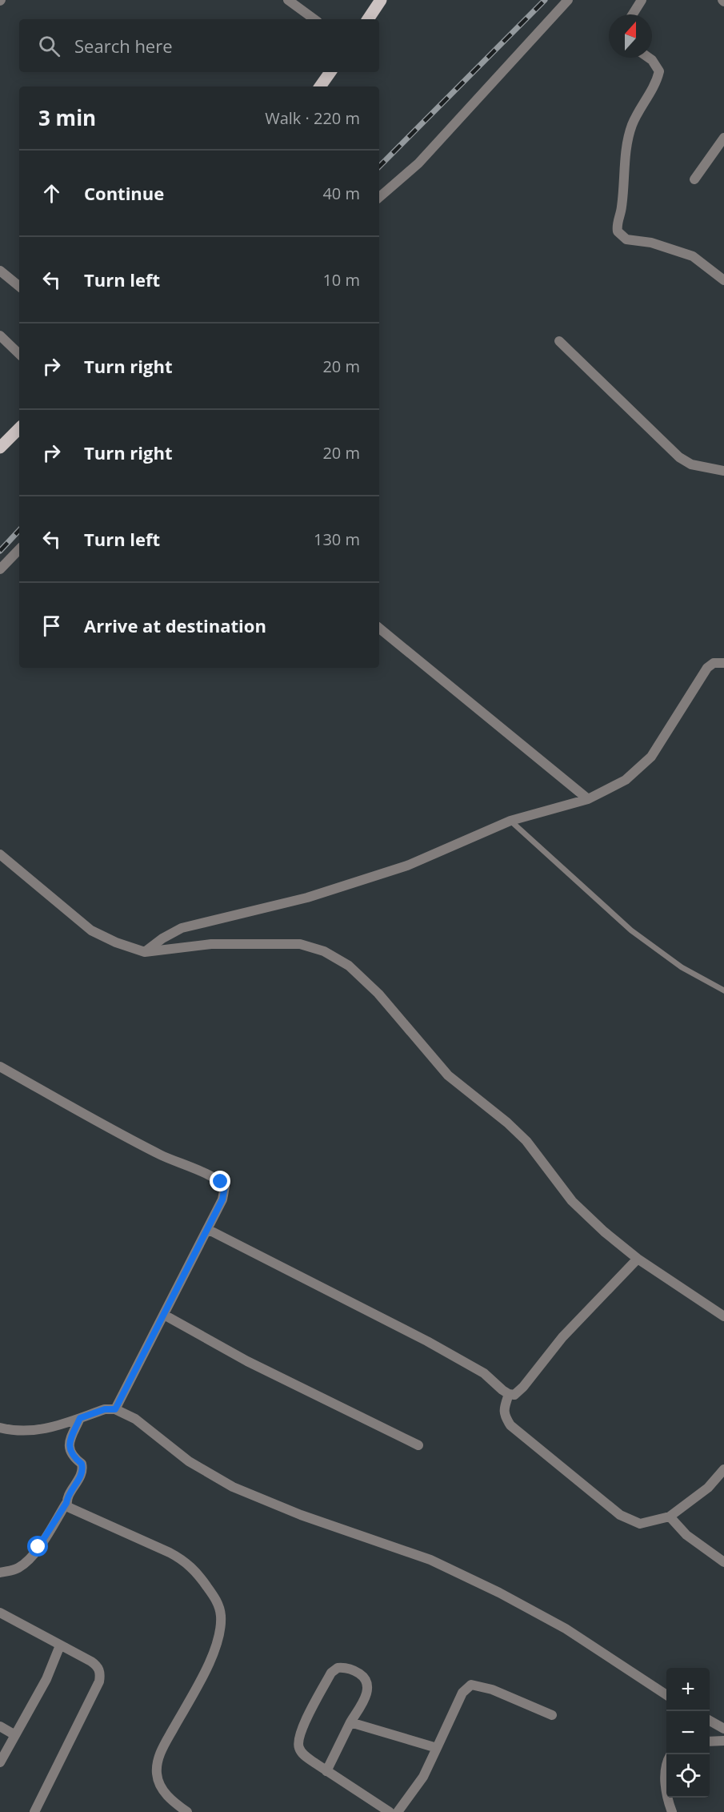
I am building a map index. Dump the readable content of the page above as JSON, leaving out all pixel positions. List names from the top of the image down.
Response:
{
  "north": "top",
  "page": {
    "search": "Search here",
    "heading": ["3 min", "Walk · 220 m"],
    "list": [
      ["Continue", "40 m"],
      ["Turn left", "10 m"],
      ["Turn right", "20 m"],
      ["Turn right", "20 m"],
      ["Turn left", "130 m"],
      "Arrive at destination"
    ],
    "map_buttons": ["+", "−"]
  }
}
